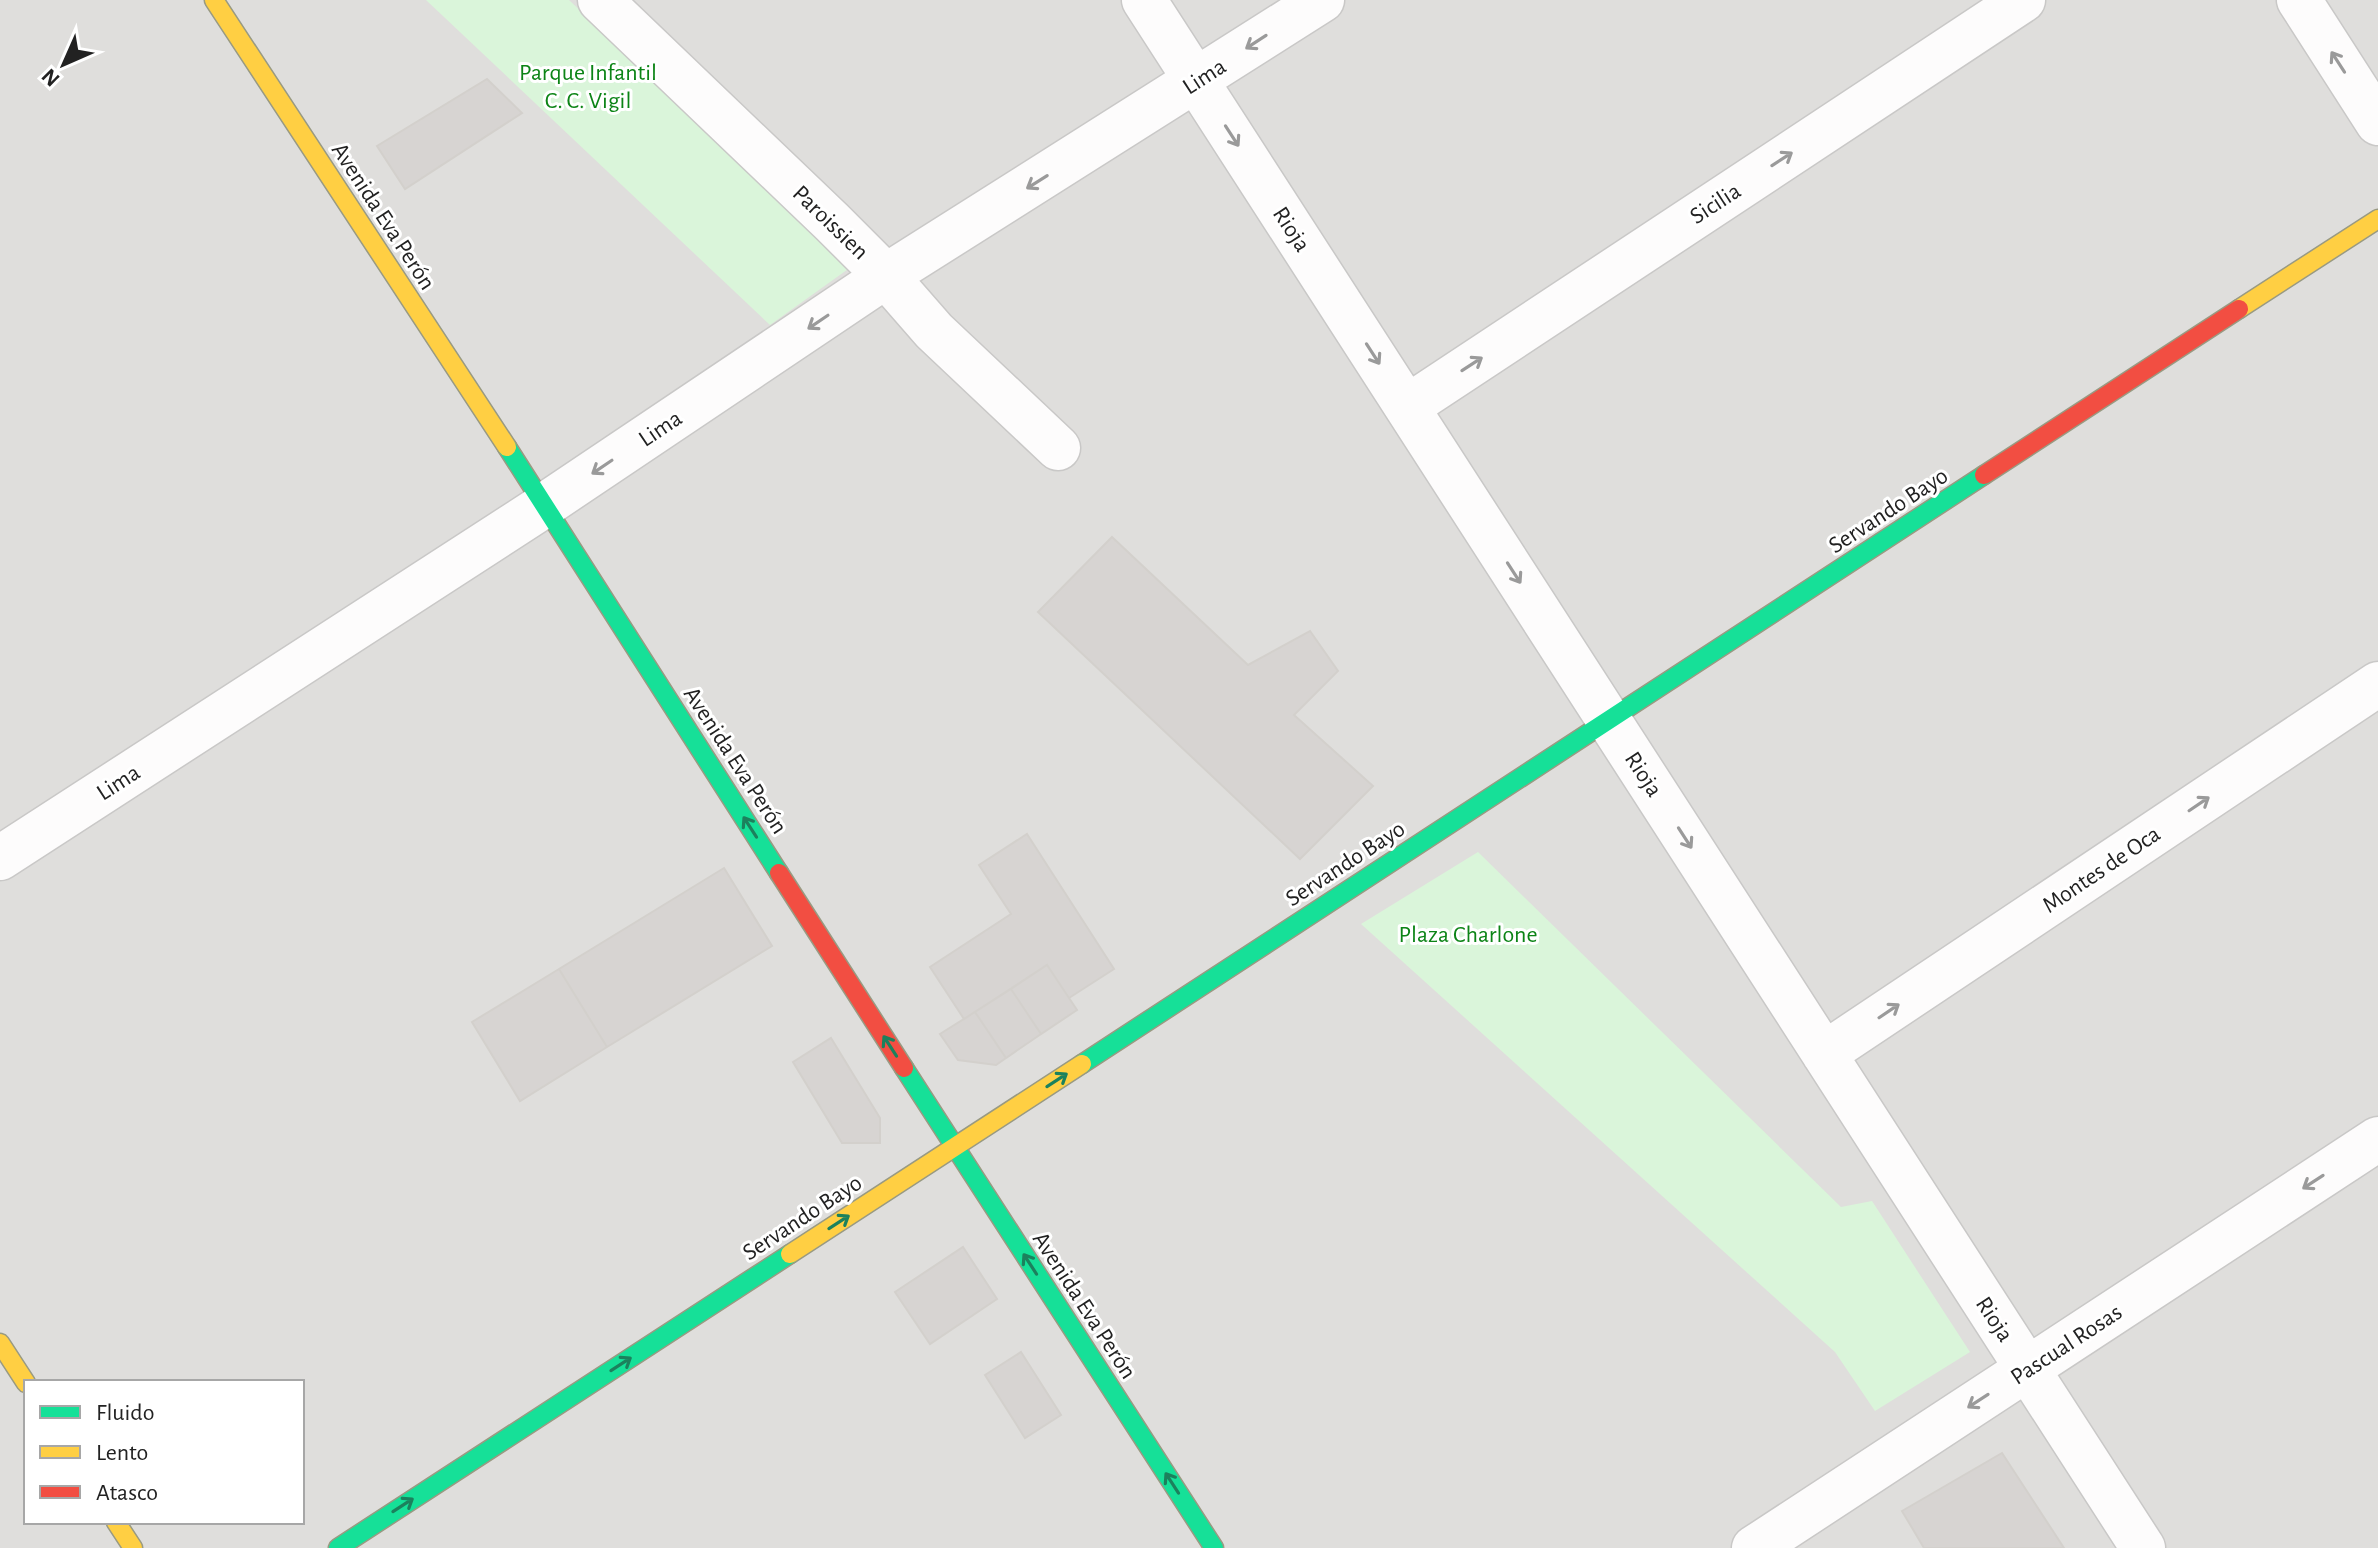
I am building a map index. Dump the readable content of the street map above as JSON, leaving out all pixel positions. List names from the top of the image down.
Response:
{
  "streets": {
    "street": [
      "Lima",
      "Sicilia",
      "Avenida Eva Perón",
      "Paroissien",
      "Rioja",
      "Servando Bayo",
      "Montes de Oca",
      "Pascual Rosas"
    ]
  },
  "crossings": [
    ["Lima", "Avenida Eva Perón"],
    ["Lima", "Paroissien"],
    ["Lima", "Rioja"],
    ["Sicilia", "Rioja"],
    ["Avenida Eva Perón", "Servando Bayo"],
    ["Rioja", "Servando Bayo"],
    ["Rioja", "Montes de Oca"],
    ["Rioja", "Pascual Rosas"]
  ],
  "one_way": [
    "Lima",
    "Sicilia",
    "Avenida Eva Perón",
    "Rioja",
    "Servando Bayo",
    "Montes de Oca",
    "Pascual Rosas"
  ],
  "parks": ["Parque Infantil C. C. Vigil", "Plaza Charlone"],
  "legend": ["Fluido", "Lento", "Atasco"],
  "north": "bottom left"
}
